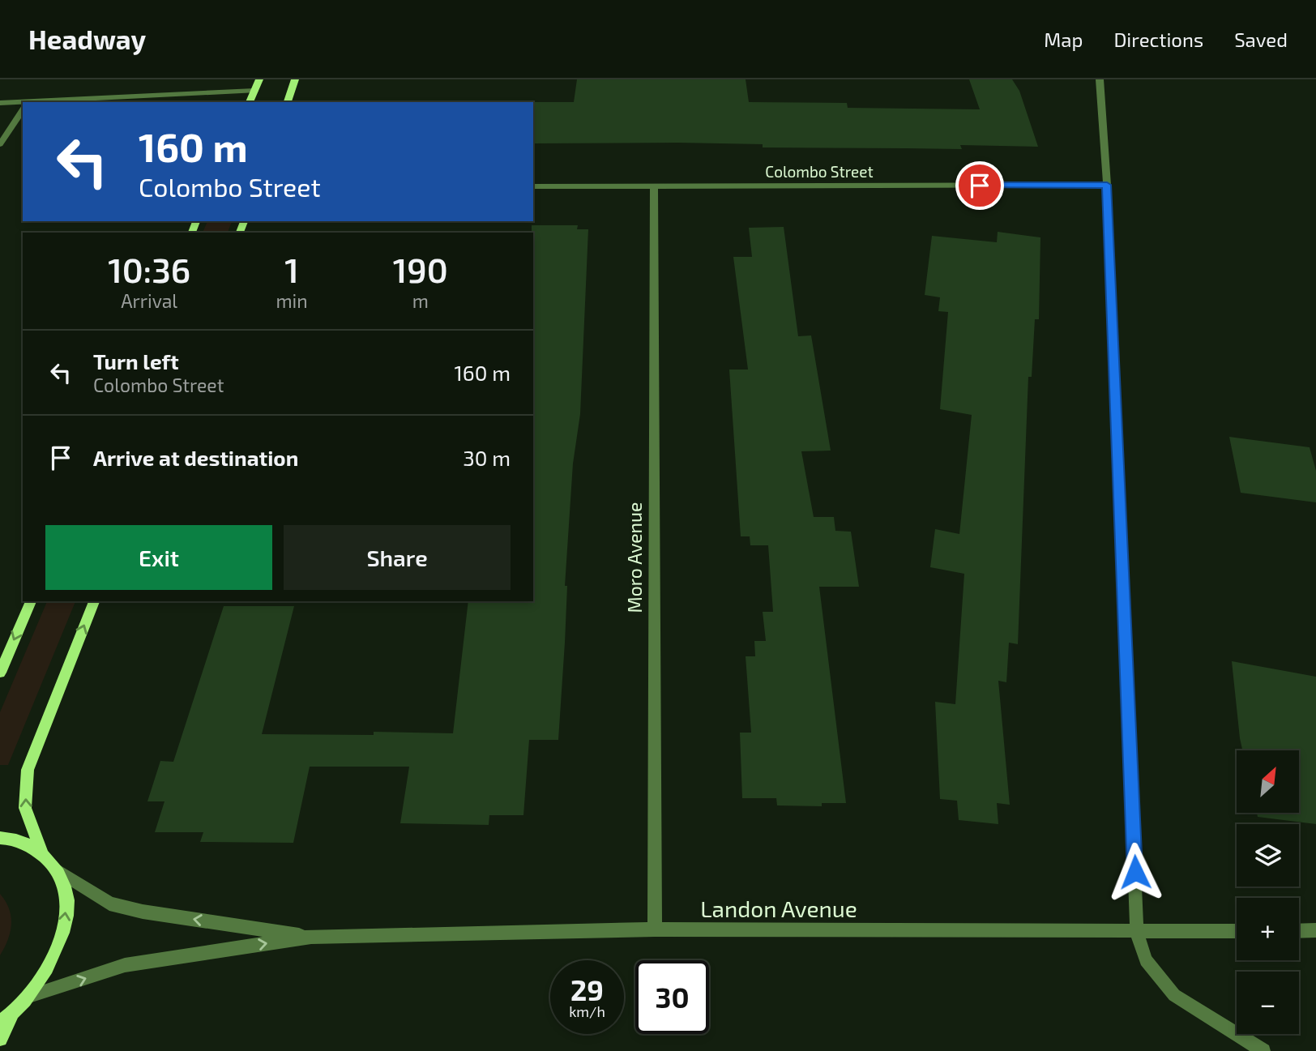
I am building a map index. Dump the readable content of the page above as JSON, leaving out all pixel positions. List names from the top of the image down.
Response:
{
  "streets": {
    "street": ["Colombo Street", "Moro Avenue", "Landon Avenue"]
  },
  "crossings": [
    ["Colombo Street", "Moro Avenue"],
    ["Moro Avenue", "Landon Avenue"]
  ],
  "north": "top right",
  "page": {
    "header": "Headway",
    "nav": ["Map", "Directions", "Saved"],
    "turn": ["160 m", "Colombo Street"],
    "eta": [
      "10:36",
      "Arrival",
      "1",
      "min",
      "190",
      "m"
    ],
    "list": [
      {
        "name": "Turn left",
        "note": "Colombo Street",
        "value": "160 m"
      },
      {
        "name": "Arrive at destination",
        "value": "30 m"
      }
    ],
    "buttons": ["Exit", "Share"],
    "map_buttons": ["+", "−"],
    "speed": "29 km/h",
    "limit": "30"
  }
}
